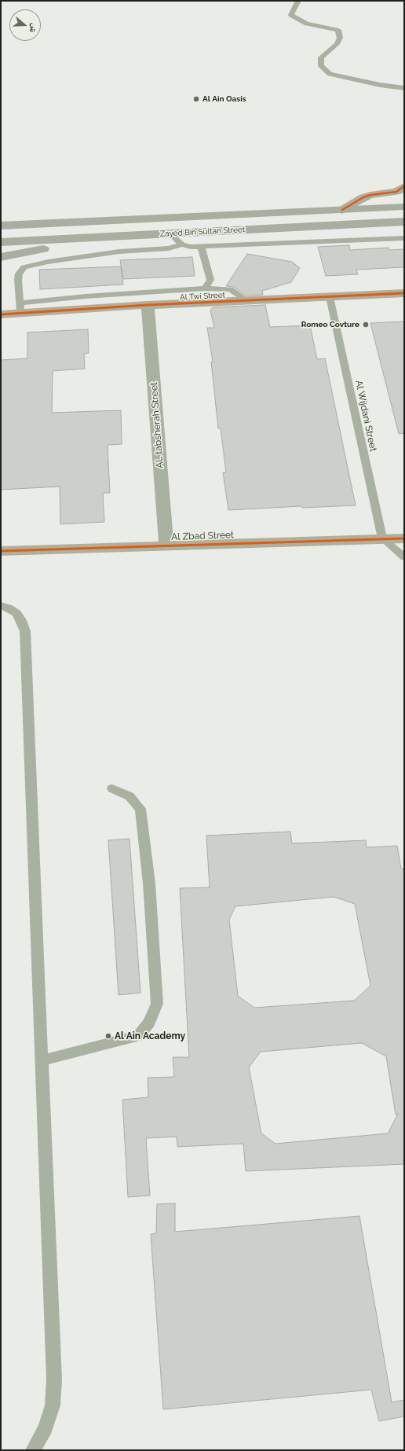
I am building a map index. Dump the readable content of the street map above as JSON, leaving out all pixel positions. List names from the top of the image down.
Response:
{
  "streets": {
    "highway": ["Zayed Bin Sultan Street"],
    "street": ["Al Twi Street", "AL tabsherah Street", "Al Zbad Street"],
    "lane": ["Al Wijdani Street"]
  },
  "crossings": [
    ["Al Twi Street", "Al Wijdani Street"],
    ["Al Twi Street", "AL tabsherah Street"],
    ["Al Wijdani Street", "Al Zbad Street"],
    ["AL tabsherah Street", "Al Zbad Street"]
  ],
  "places": ["Al Ain Oasis", "Romeo Covture", "Al Ain Academy"],
  "north": "right"
}
